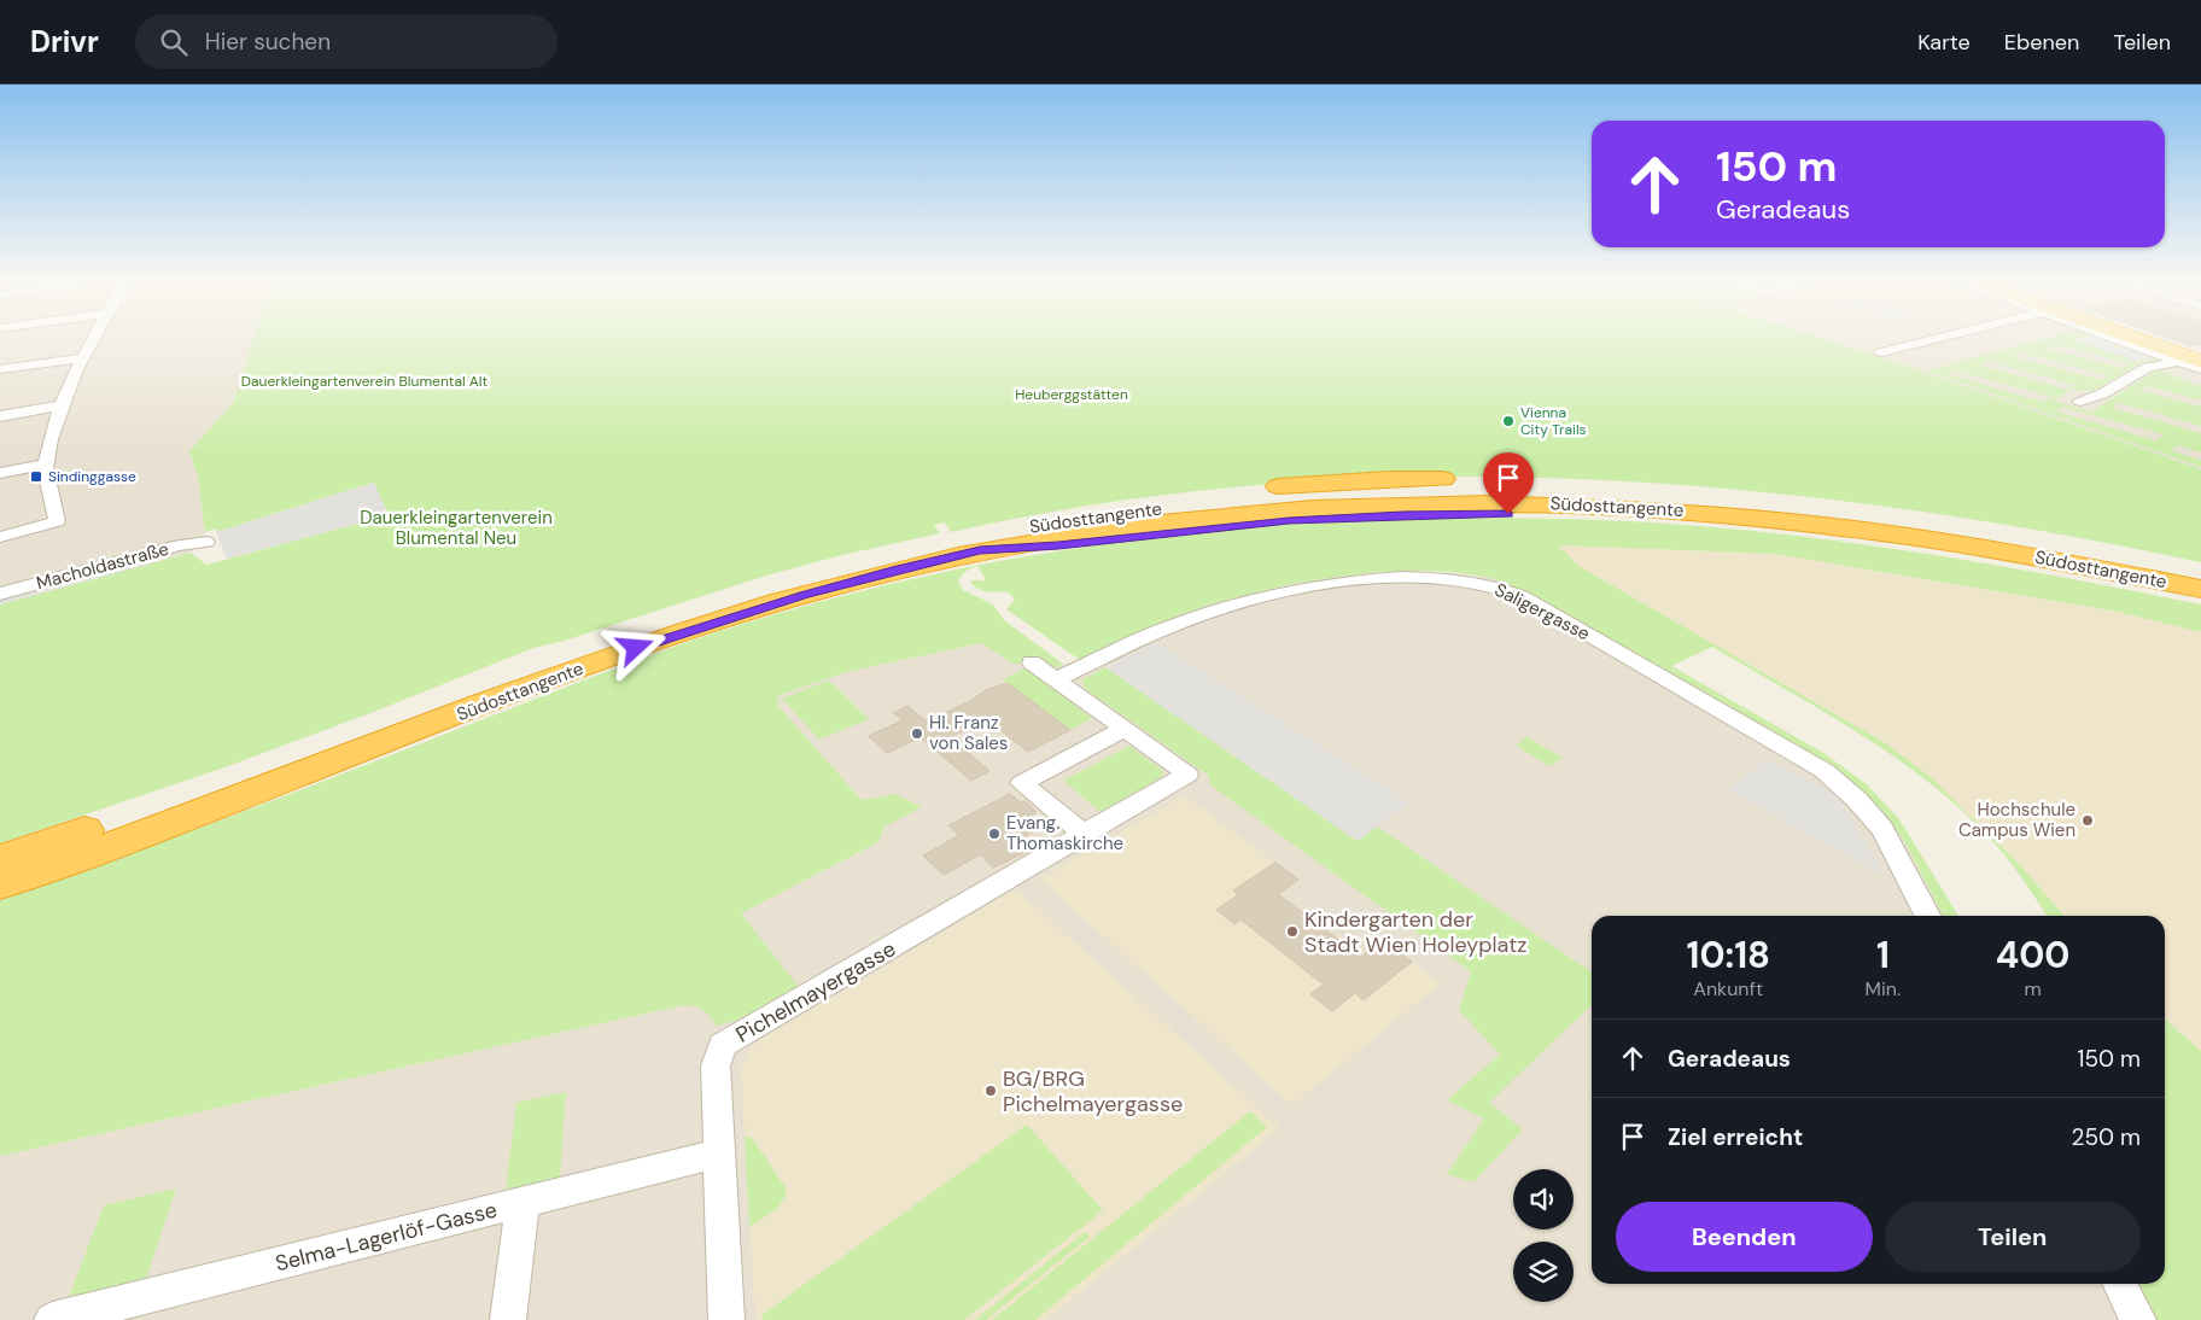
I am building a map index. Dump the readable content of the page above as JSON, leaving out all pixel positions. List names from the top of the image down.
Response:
{
  "streets": {
    "highway": ["Südosttangente"],
    "street": [
      "Macholdastraße",
      "Saligergasse",
      "Pichelmayergasse",
      "Selma-Lagerlöf-Gasse"
    ]
  },
  "crossings": [
    ["Pichelmayergasse", "Selma-Lagerlöf-Gasse"]
  ],
  "parks": ["Dauerkleingartenverein Blumental Alt", "Heuberggstätten", "Dauerkleingartenverein Blumental Neu"],
  "places": {
    "other": [
      "Vienna City Trails",
      "Hl. Franz von Sales",
      "Hochschule Campus Wien",
      "Evang. Thomaskirche",
      "Kindergarten der Stadt Wien Holeyplatz",
      "BG/BRG Pichelmayergasse"
    ],
    "transit": ["Sindinggasse"]
  },
  "page": {
    "header": "Drivr",
    "search": "Hier suchen",
    "nav": ["Karte", "Ebenen", "Teilen"],
    "turn": ["150 m", "Geradeaus"],
    "eta": [
      "10:18",
      "Ankunft",
      "1",
      "Min.",
      "400",
      "m"
    ],
    "list": [
      {
        "name": "Geradeaus",
        "value": "150 m"
      },
      {
        "name": "Ziel erreicht",
        "value": "250 m"
      }
    ],
    "buttons": ["Beenden", "Teilen"]
  }
}
